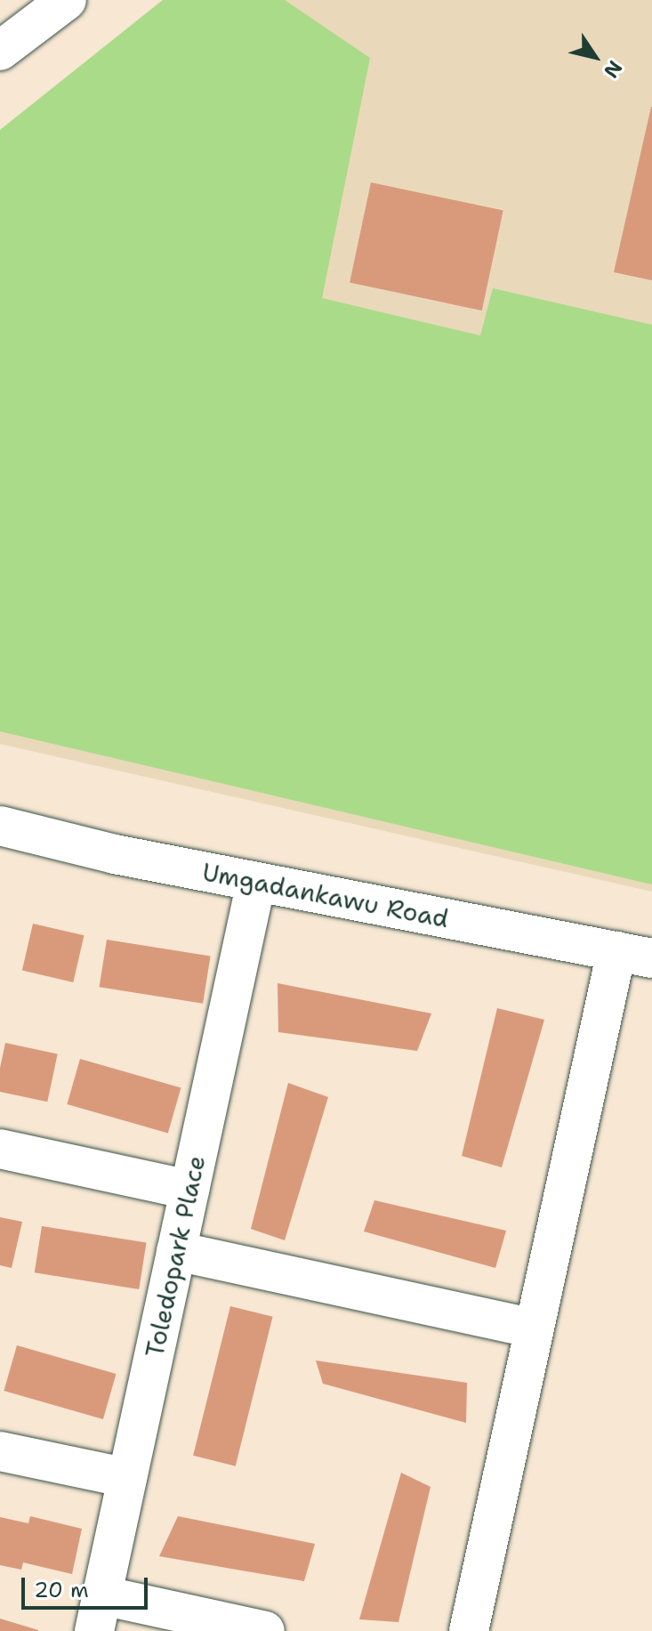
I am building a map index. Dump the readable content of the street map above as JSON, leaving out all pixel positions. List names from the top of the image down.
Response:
{
  "streets": {
    "street": ["Umgadankawu Road", "Toledopark Place"]
  },
  "crossings": [
    ["Umgadankawu Road", "Toledopark Place"]
  ],
  "scale_bar": "20 m",
  "north": "bottom right"
}
